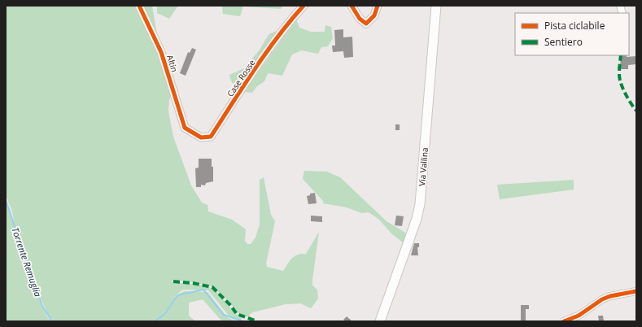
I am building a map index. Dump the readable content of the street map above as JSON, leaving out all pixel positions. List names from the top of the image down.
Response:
{
  "streets": {
    "main road": ["Via Vallina"],
    "street": ["Altin", "Case Rosse"]
  },
  "crossings": [
    ["Altin", "Case Rosse"]
  ],
  "water": ["Torrente Remuglia"],
  "legend": ["Pista ciclabile", "Sentiero"]
}
